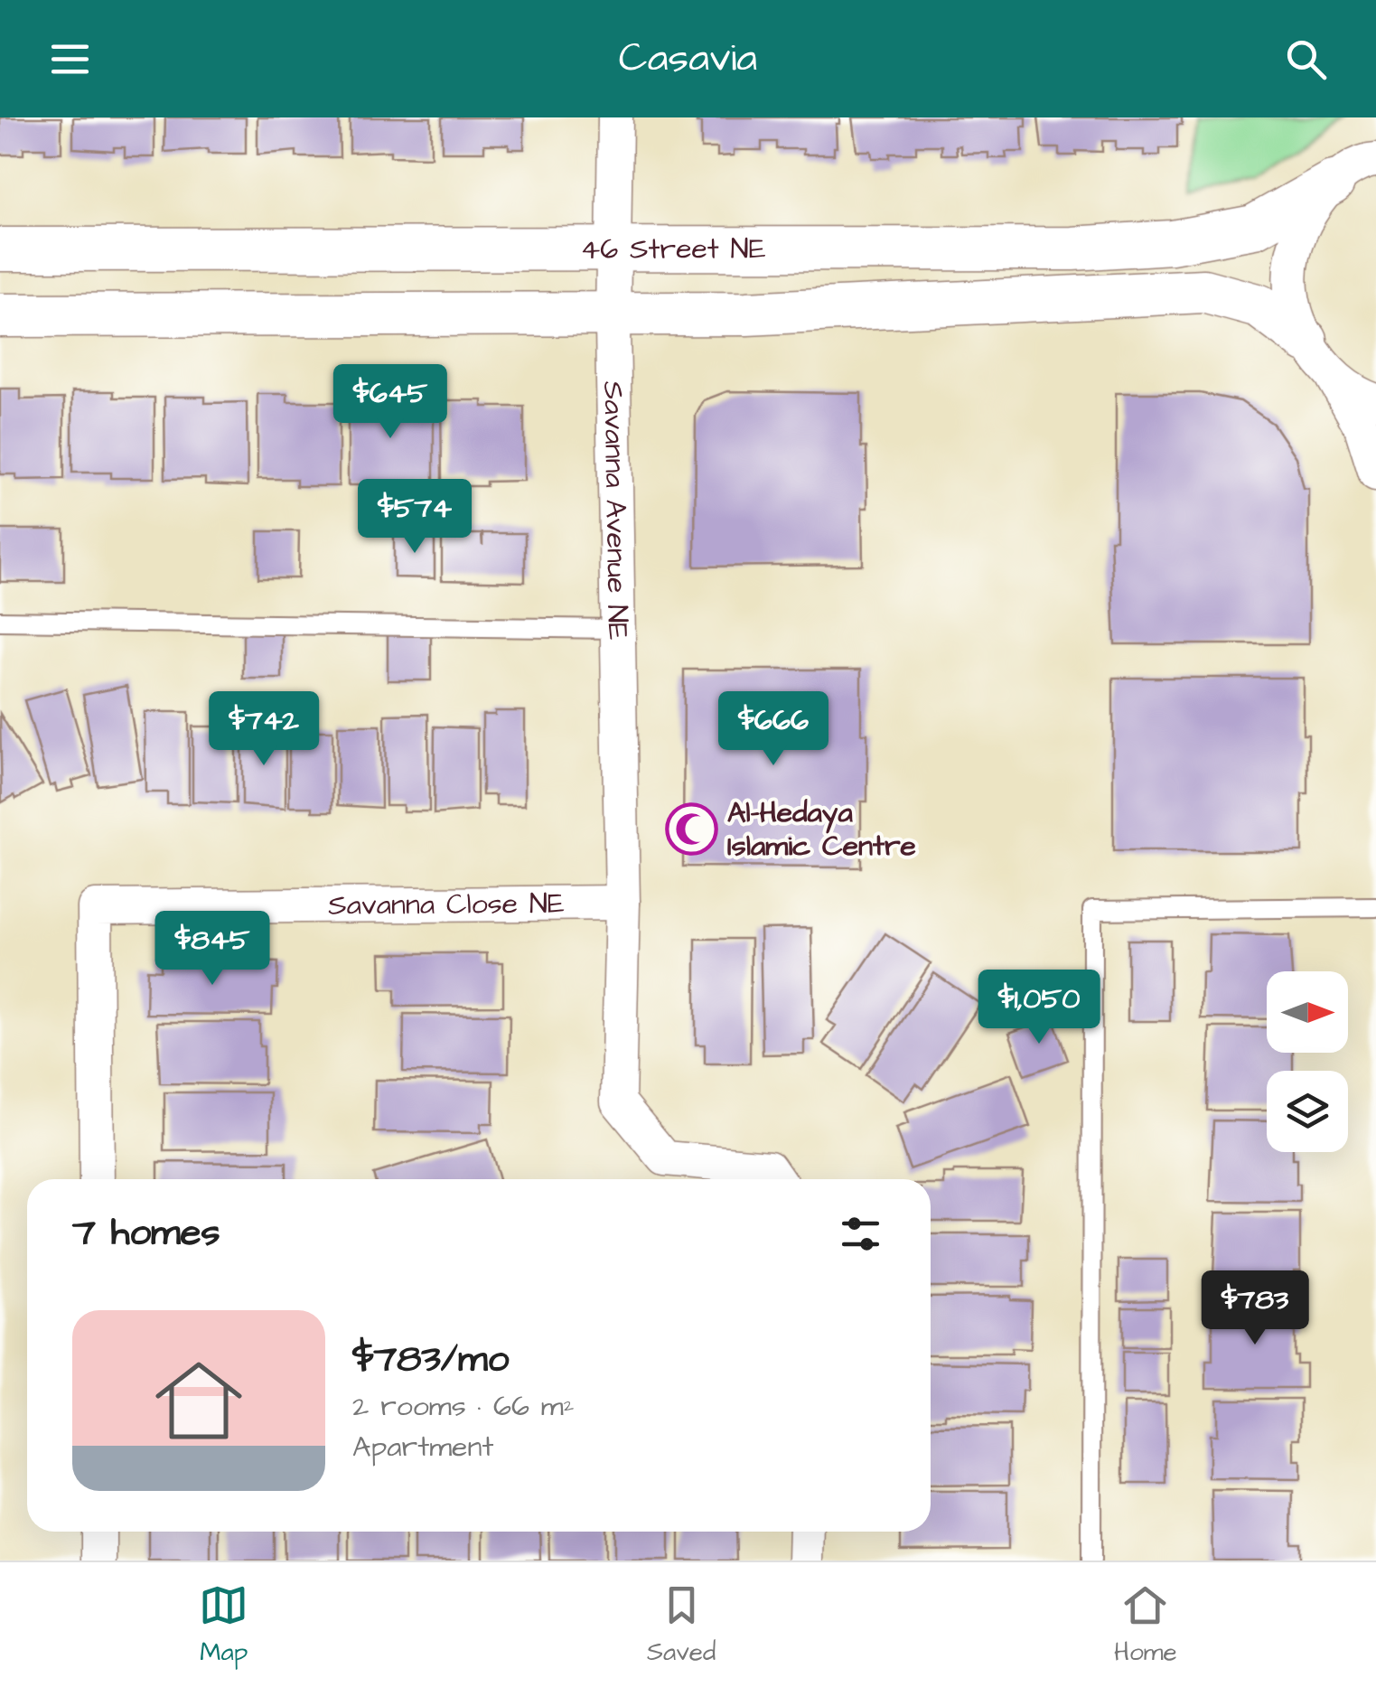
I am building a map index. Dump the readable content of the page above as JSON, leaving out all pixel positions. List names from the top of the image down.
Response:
{
  "streets": {
    "street": ["46 Street NE", "Savanna Avenue NE", "Savanna Close NE"]
  },
  "crossings": [
    ["46 Street NE", "Savanna Avenue NE"],
    ["Savanna Avenue NE", "Savanna Close NE"]
  ],
  "places": {
    "mosque": ["Al-Hedaya Islamic Centre"]
  },
  "north": "right",
  "page": {
    "header": "Casavia",
    "price": [
      "$645",
      "$574",
      "$742",
      "$666",
      "$845",
      "$1,050",
      "$783"
    ],
    "heading": "7 homes",
    "list": [
      {
        "name": "$783/mo",
        "note": "2 rooms · 66 m² · Apartment"
      }
    ],
    "tabs": ["Map", "Saved", "Home"]
  }
}
